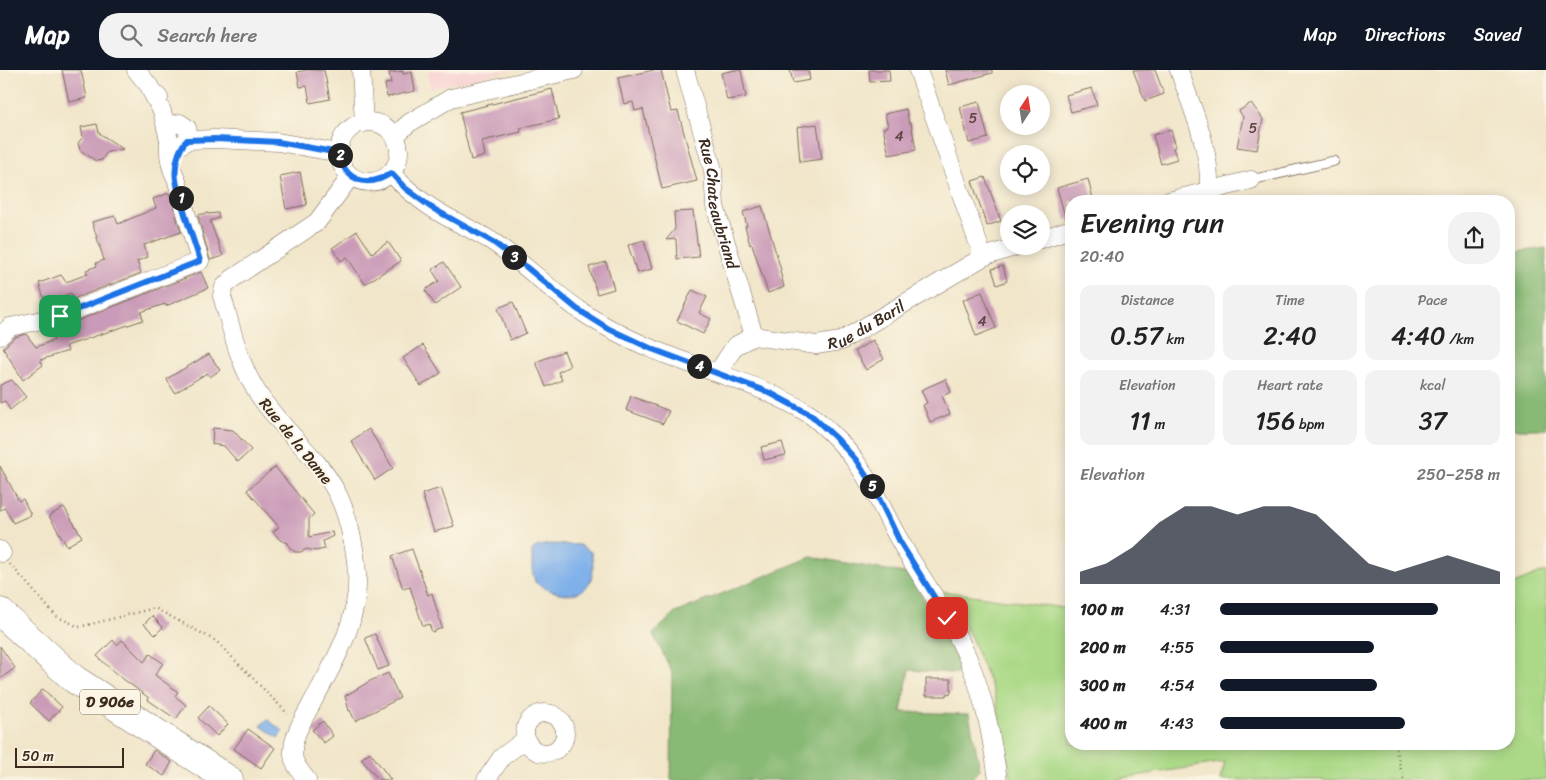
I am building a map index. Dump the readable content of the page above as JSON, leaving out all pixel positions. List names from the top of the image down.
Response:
{
  "streets": {
    "main road": ["D 906e"],
    "street": ["Rue Chateaubriand", "Rue du Baril", "Rue de la Dame"]
  },
  "crossings": [
    ["Rue Chateaubriand", "Rue du Baril"]
  ],
  "house_numbers": [
    "5",
    "5",
    "4",
    "4"
  ],
  "scale_bar": "50 m",
  "north": "top",
  "page": {
    "header": "Map",
    "search": "Search here",
    "nav": ["Map", "Directions", "Saved"],
    "pins": [
      "2",
      "1",
      "3",
      "4",
      "5"
    ],
    "heading": ["Evening run", "20:40"],
    "stats": [
      ["Distance", "0.57 km"],
      ["Time", "2:40"],
      ["Pace", "4:40 /km"],
      ["Elevation", "11 m"],
      ["Heart rate", "156 bpm"],
      ["kcal", "37"]
    ],
    "chart": ["Elevation", "250–258 m"],
    "list": [
      {
        "name": "100 m",
        "note": "4:31"
      },
      {
        "name": "200 m",
        "note": "4:55"
      },
      {
        "name": "300 m",
        "note": "4:54"
      },
      {
        "name": "400 m",
        "note": "4:43"
      }
    ],
    "scale": "50 m"
  }
}
